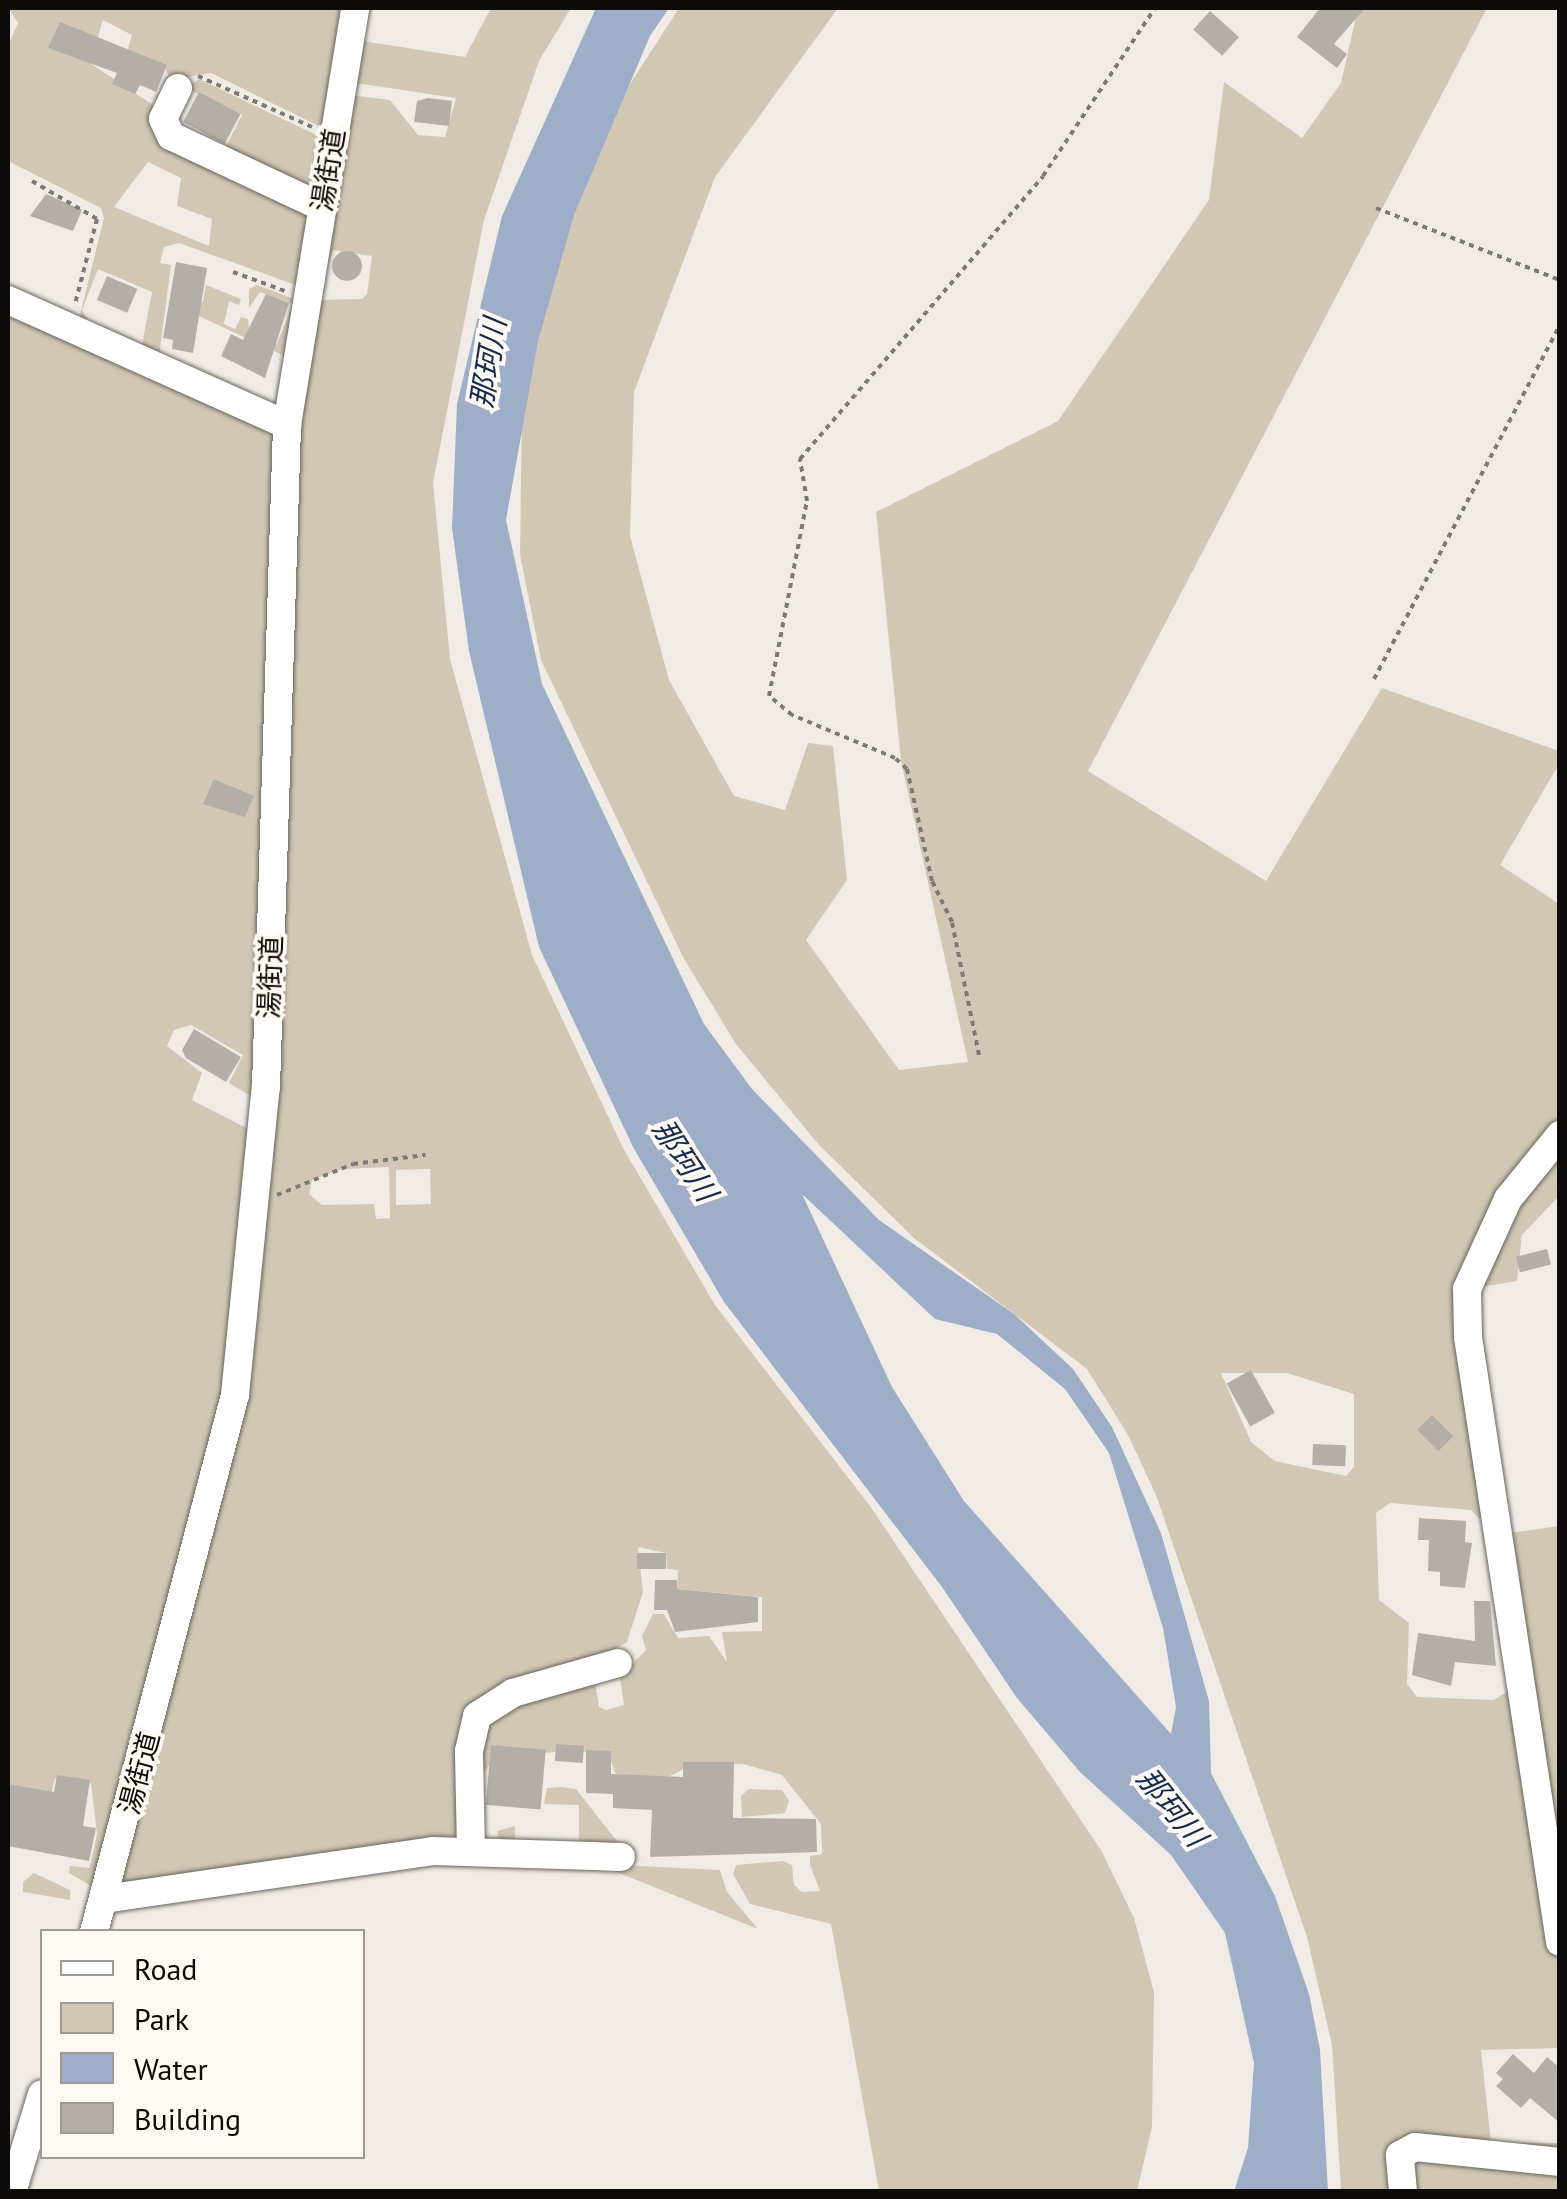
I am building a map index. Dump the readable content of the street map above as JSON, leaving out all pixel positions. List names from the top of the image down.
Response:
{
  "streets": {
    "street": ["湯街道"]
  },
  "water": ["那珂川"],
  "legend": [
    "Road",
    "Park",
    "Water",
    "Building"
  ]
}
